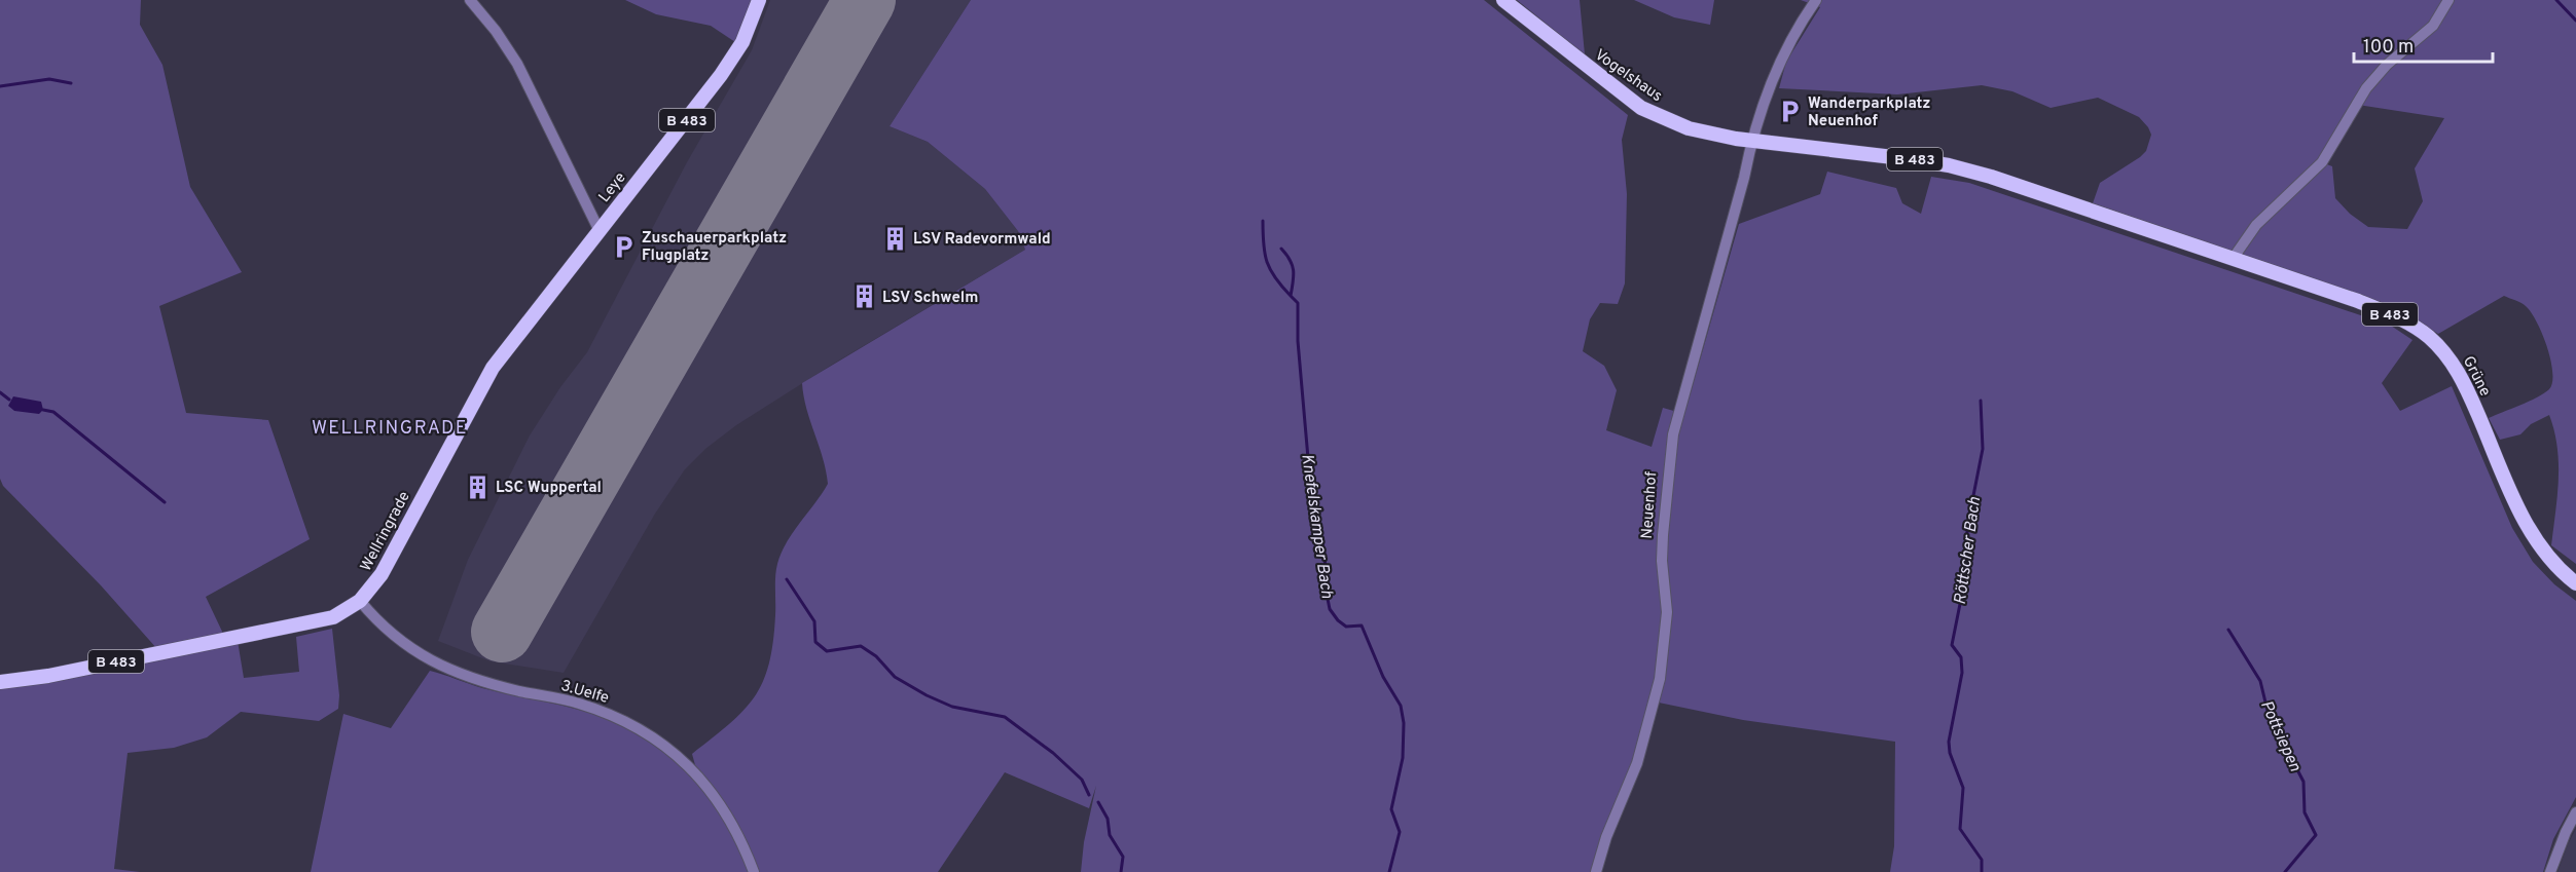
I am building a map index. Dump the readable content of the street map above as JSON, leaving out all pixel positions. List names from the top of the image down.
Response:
{
  "streets": {
    "main road": [
      "Vogelshaus",
      "B 483",
      "Leye",
      "Grüne",
      "Wellringrade"
    ],
    "street": ["Neuenhof", "3.Uelfe"]
  },
  "crossings": [
    ["Vogelshaus", "Grüne"],
    ["Vogelshaus", "Neuenhof"],
    ["Leye", "Wellringrade"],
    ["Grüne", "Neuenhof"],
    ["Wellringrade", "3.Uelfe"]
  ],
  "districts": ["WELLRINGRADE"],
  "water": ["Knefelskamper Bach", "Röttscher Bach", "Pottsiepen"],
  "places": {
    "parking": ["Wanderparkplatz Neuenhof", "Zuschauerparkplatz Flugplatz"],
    "building": ["LSV Radevormwald", "LSV Schwelm", "LSC Wuppertal"]
  },
  "scale_bar": "100 m"
}
